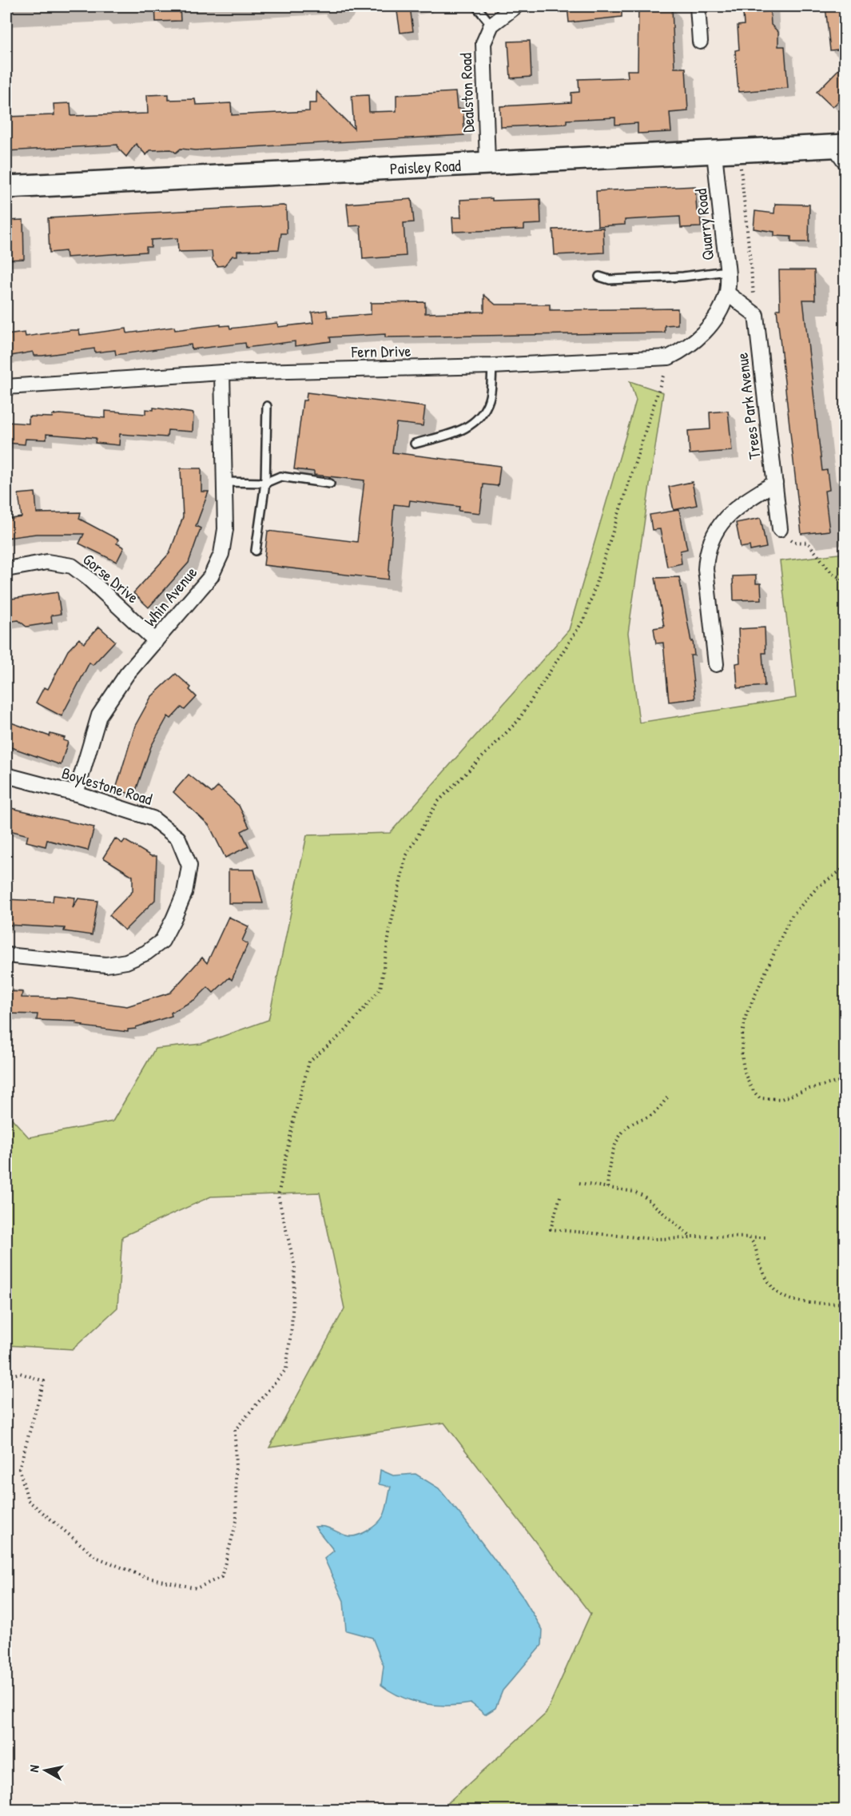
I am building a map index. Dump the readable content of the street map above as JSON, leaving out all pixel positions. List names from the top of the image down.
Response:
{
  "streets": {
    "main road": ["Paisley Road"],
    "street": [
      "Dealston Road",
      "Quarry Road",
      "Fern Drive",
      "Trees Park Avenue",
      "Gorse Drive",
      "Whin Avenue",
      "Boylestone Road"
    ]
  },
  "crossings": [
    ["Dealston Road", "Paisley Road"],
    ["Paisley Road", "Quarry Road"],
    ["Quarry Road", "Fern Drive"],
    ["Fern Drive", "Whin Avenue"],
    ["Gorse Drive", "Whin Avenue"],
    ["Whin Avenue", "Boylestone Road"]
  ],
  "north": "left"
}
